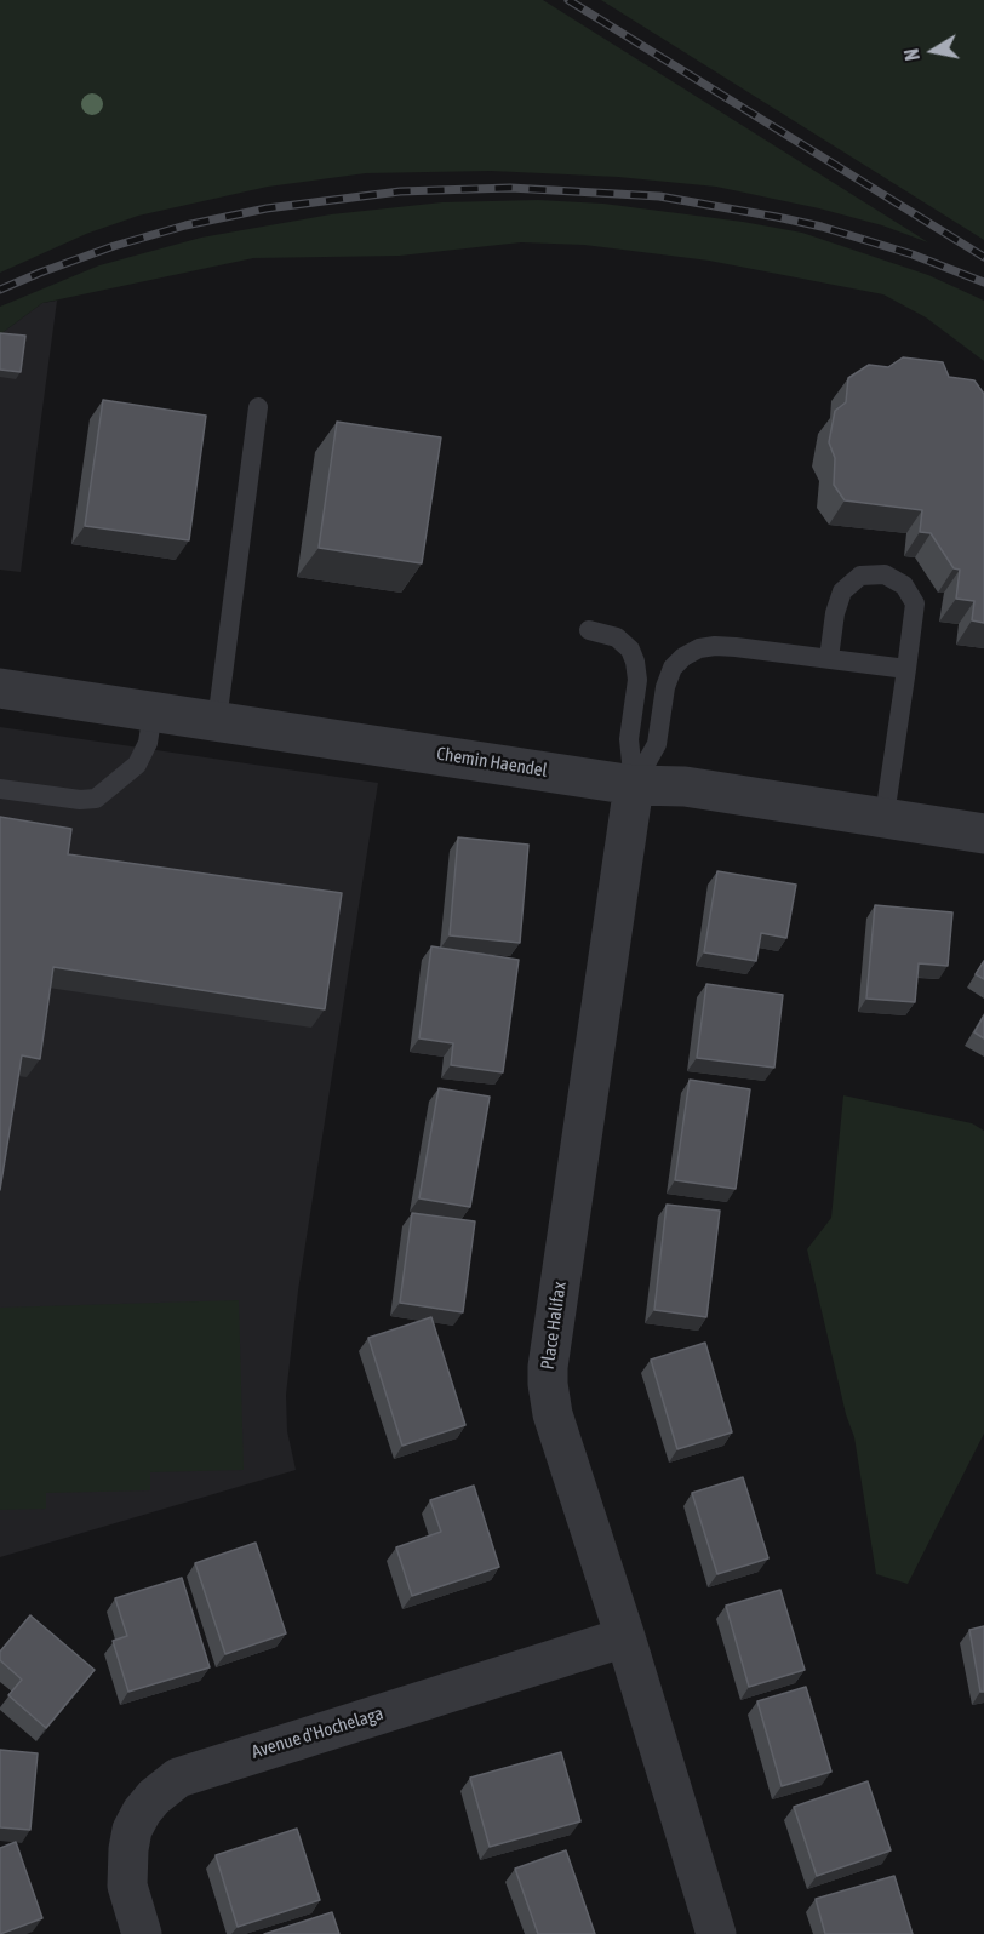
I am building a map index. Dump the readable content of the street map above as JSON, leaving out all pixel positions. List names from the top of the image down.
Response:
{
  "streets": {
    "street": ["Chemin Haendel", "Place Halifax", "Avenue d'Hochelaga"]
  },
  "crossings": [
    ["Chemin Haendel", "Place Halifax"],
    ["Place Halifax", "Avenue d'Hochelaga"]
  ],
  "north": "left"
}
